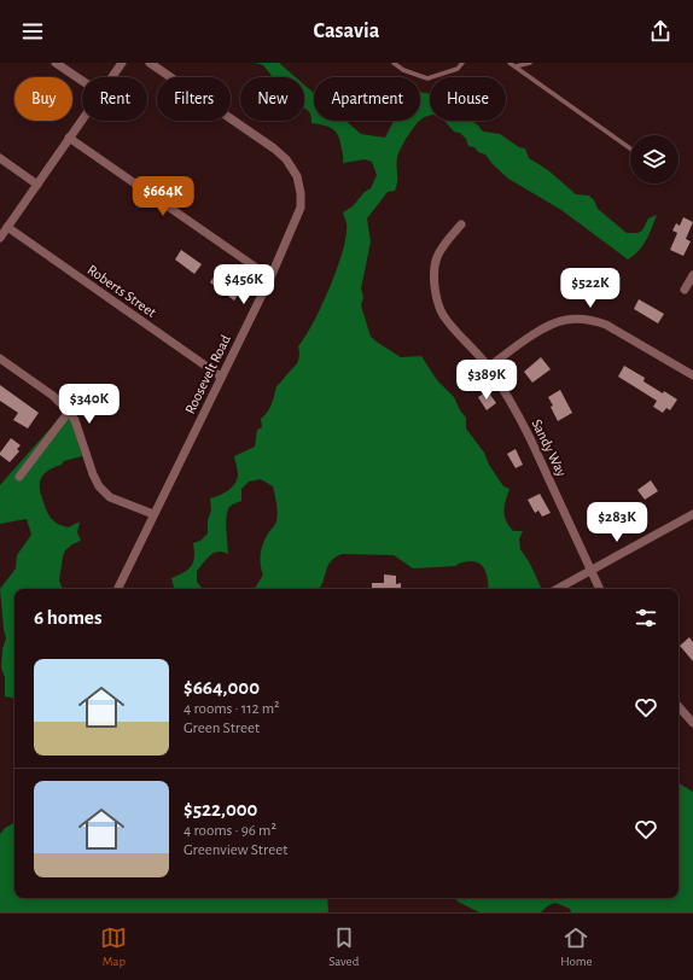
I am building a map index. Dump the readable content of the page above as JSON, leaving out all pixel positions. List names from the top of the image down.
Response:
{
  "streets": {
    "street": ["Roberts Street", "Roosevelt Road", "Sandy Way"]
  },
  "crossings": [
    ["Roberts Street", "Roosevelt Road"]
  ],
  "page": {
    "header": "Casavia",
    "chip": [
      "Buy",
      "Rent",
      "Filters",
      "New",
      "Apartment",
      "House"
    ],
    "price": [
      "$664K",
      "$456K",
      "$522K",
      "$389K",
      "$340K",
      "$283K"
    ],
    "heading": "6 homes",
    "list": [
      {
        "name": "$664,000",
        "note": "4 rooms · 112 m² · Green Street"
      },
      {
        "name": "$522,000",
        "note": "4 rooms · 96 m² · Greenview Street"
      }
    ],
    "tabs": ["Map", "Saved", "Home"]
  }
}
